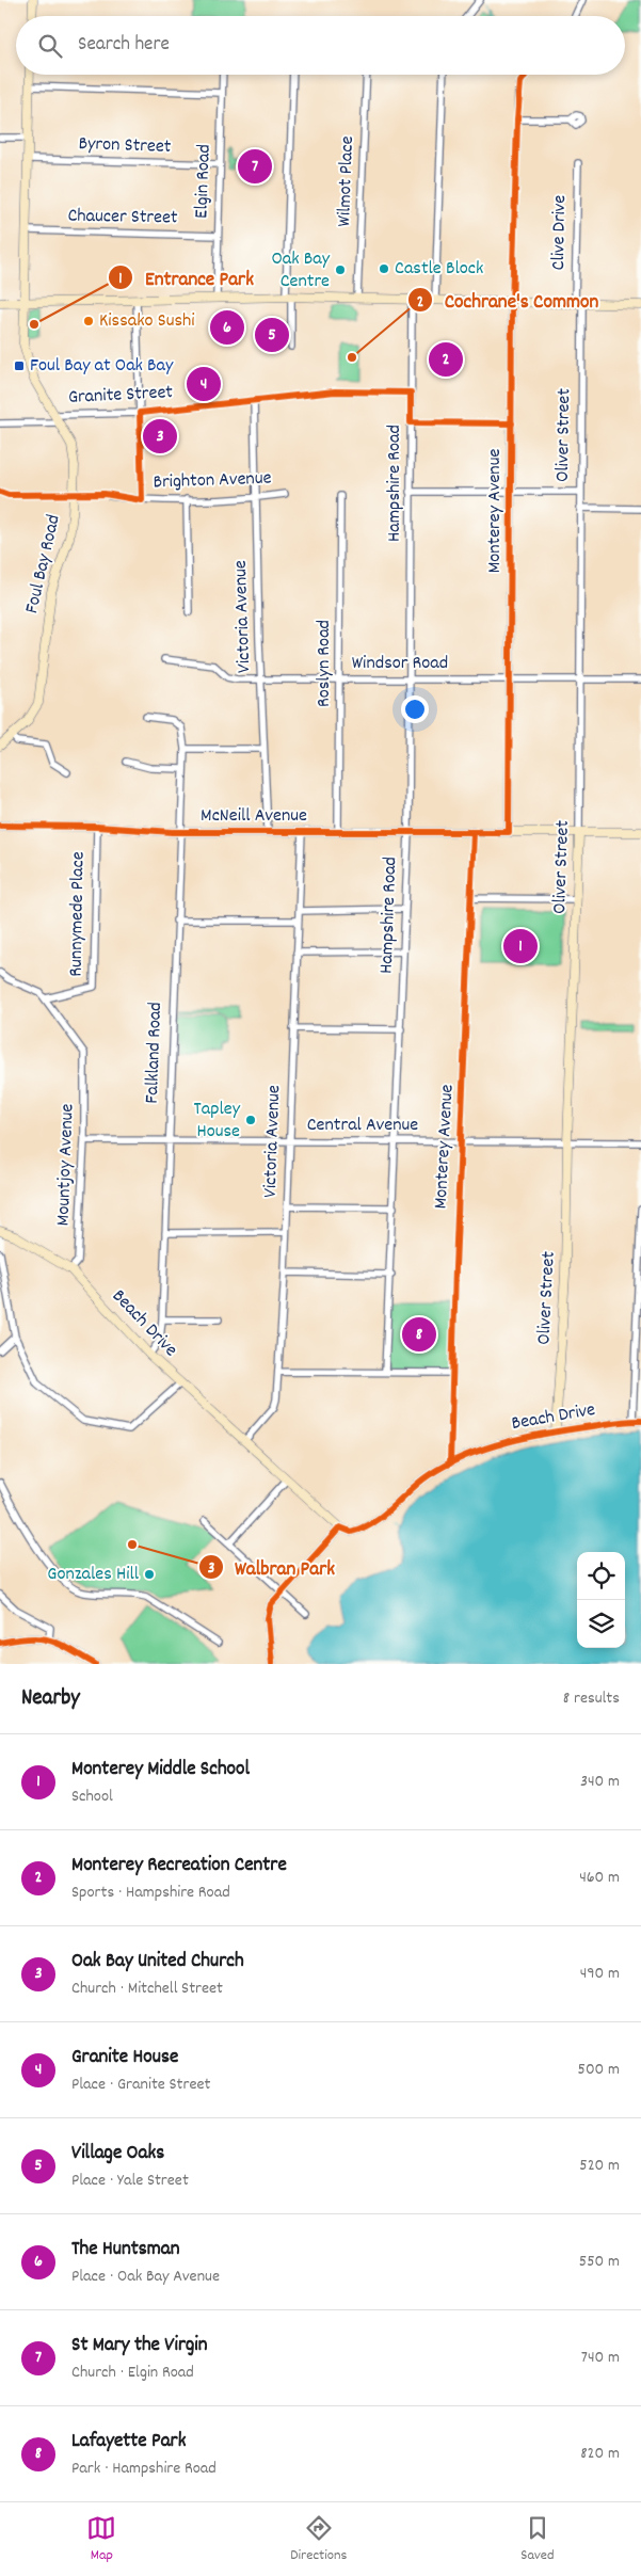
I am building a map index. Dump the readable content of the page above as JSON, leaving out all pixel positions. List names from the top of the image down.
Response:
{
  "streets": {
    "street": [
      "Byron Street",
      "Elgin Road",
      "Wilmot Place",
      "Chaucer Street",
      "Clive Drive",
      "Granite Street",
      "Oliver Street",
      "Brighton Avenue",
      "Hampshire Road",
      "Monterey Avenue",
      "Foul Bay Road",
      "Victoria Avenue",
      "Roslyn Road",
      "Windsor Road",
      "McNeill Avenue",
      "Runnymede Place",
      "Falkland Road",
      "Central Avenue",
      "Mountjoy Avenue",
      "Beach Drive"
    ]
  },
  "crossings": [
    ["Byron Street", "Elgin Road"],
    ["Byron Street", "Foul Bay Road"],
    ["Elgin Road", "Chaucer Street"],
    ["Chaucer Street", "Foul Bay Road"],
    ["Clive Drive", "Oliver Street"],
    ["Granite Street", "Hampshire Road"],
    ["Granite Street", "Foul Bay Road"],
    ["Granite Street", "Victoria Avenue"],
    ["Oliver Street", "Windsor Road"],
    ["Oliver Street", "McNeill Avenue"],
    ["Oliver Street", "Central Avenue"],
    ["Oliver Street", "Beach Drive"],
    ["Brighton Avenue", "Victoria Avenue"],
    ["Hampshire Road", "Windsor Road"],
    ["Hampshire Road", "McNeill Avenue"],
    ["Hampshire Road", "Central Avenue"],
    ["Monterey Avenue", "Windsor Road"],
    ["Monterey Avenue", "McNeill Avenue"],
    ["Monterey Avenue", "Central Avenue"],
    ["Monterey Avenue", "Beach Drive"],
    ["Victoria Avenue", "Windsor Road"],
    ["Victoria Avenue", "McNeill Avenue"],
    ["Victoria Avenue", "Central Avenue"],
    ["Victoria Avenue", "Beach Drive"],
    ["Roslyn Road", "Windsor Road"],
    ["Roslyn Road", "McNeill Avenue"],
    ["McNeill Avenue", "Runnymede Place"],
    ["McNeill Avenue", "Falkland Road"],
    ["Runnymede Place", "Mountjoy Avenue"],
    ["Falkland Road", "Central Avenue"],
    ["Falkland Road", "Beach Drive"],
    ["Central Avenue", "Mountjoy Avenue"],
    ["Mountjoy Avenue", "Beach Drive"]
  ],
  "places": {
    "other": [
      "Castle Block",
      "Oak Bay Centre",
      "Kissako Sushi",
      "Entrance Park",
      "Cochrane's Common",
      "Tapley House",
      "Walbran Park",
      "Gonzales Hill"
    ],
    "transit": ["Foul Bay at Oak Bay"]
  },
  "page": {
    "search": "Search here",
    "pins": [
      "7",
      "6",
      "5",
      "2",
      "4",
      "3",
      "1",
      "8"
    ],
    "heading": ["Nearby", "8 results"],
    "list": [
      {
        "mark": "1",
        "name": "Monterey Middle School",
        "note": "School",
        "value": "340 m"
      },
      {
        "mark": "2",
        "name": "Monterey Recreation Centre",
        "note": "Sports · Hampshire Road",
        "value": "460 m"
      },
      {
        "mark": "3",
        "name": "Oak Bay United Church",
        "note": "Church · Mitchell Street",
        "value": "490 m"
      },
      {
        "mark": "4",
        "name": "Granite House",
        "note": "Place · Granite Street",
        "value": "500 m"
      },
      {
        "mark": "5",
        "name": "Village Oaks",
        "note": "Place · Yale Street",
        "value": "520 m"
      },
      {
        "mark": "6",
        "name": "The Huntsman",
        "note": "Place · Oak Bay Avenue",
        "value": "550 m"
      },
      {
        "mark": "7",
        "name": "St Mary the Virgin",
        "note": "Church · Elgin Road",
        "value": "740 m"
      },
      {
        "mark": "8",
        "name": "Lafayette Park",
        "note": "Park · Hampshire Road",
        "value": "820 m"
      }
    ],
    "nav": ["Map", "Directions", "Saved"]
  }
}
